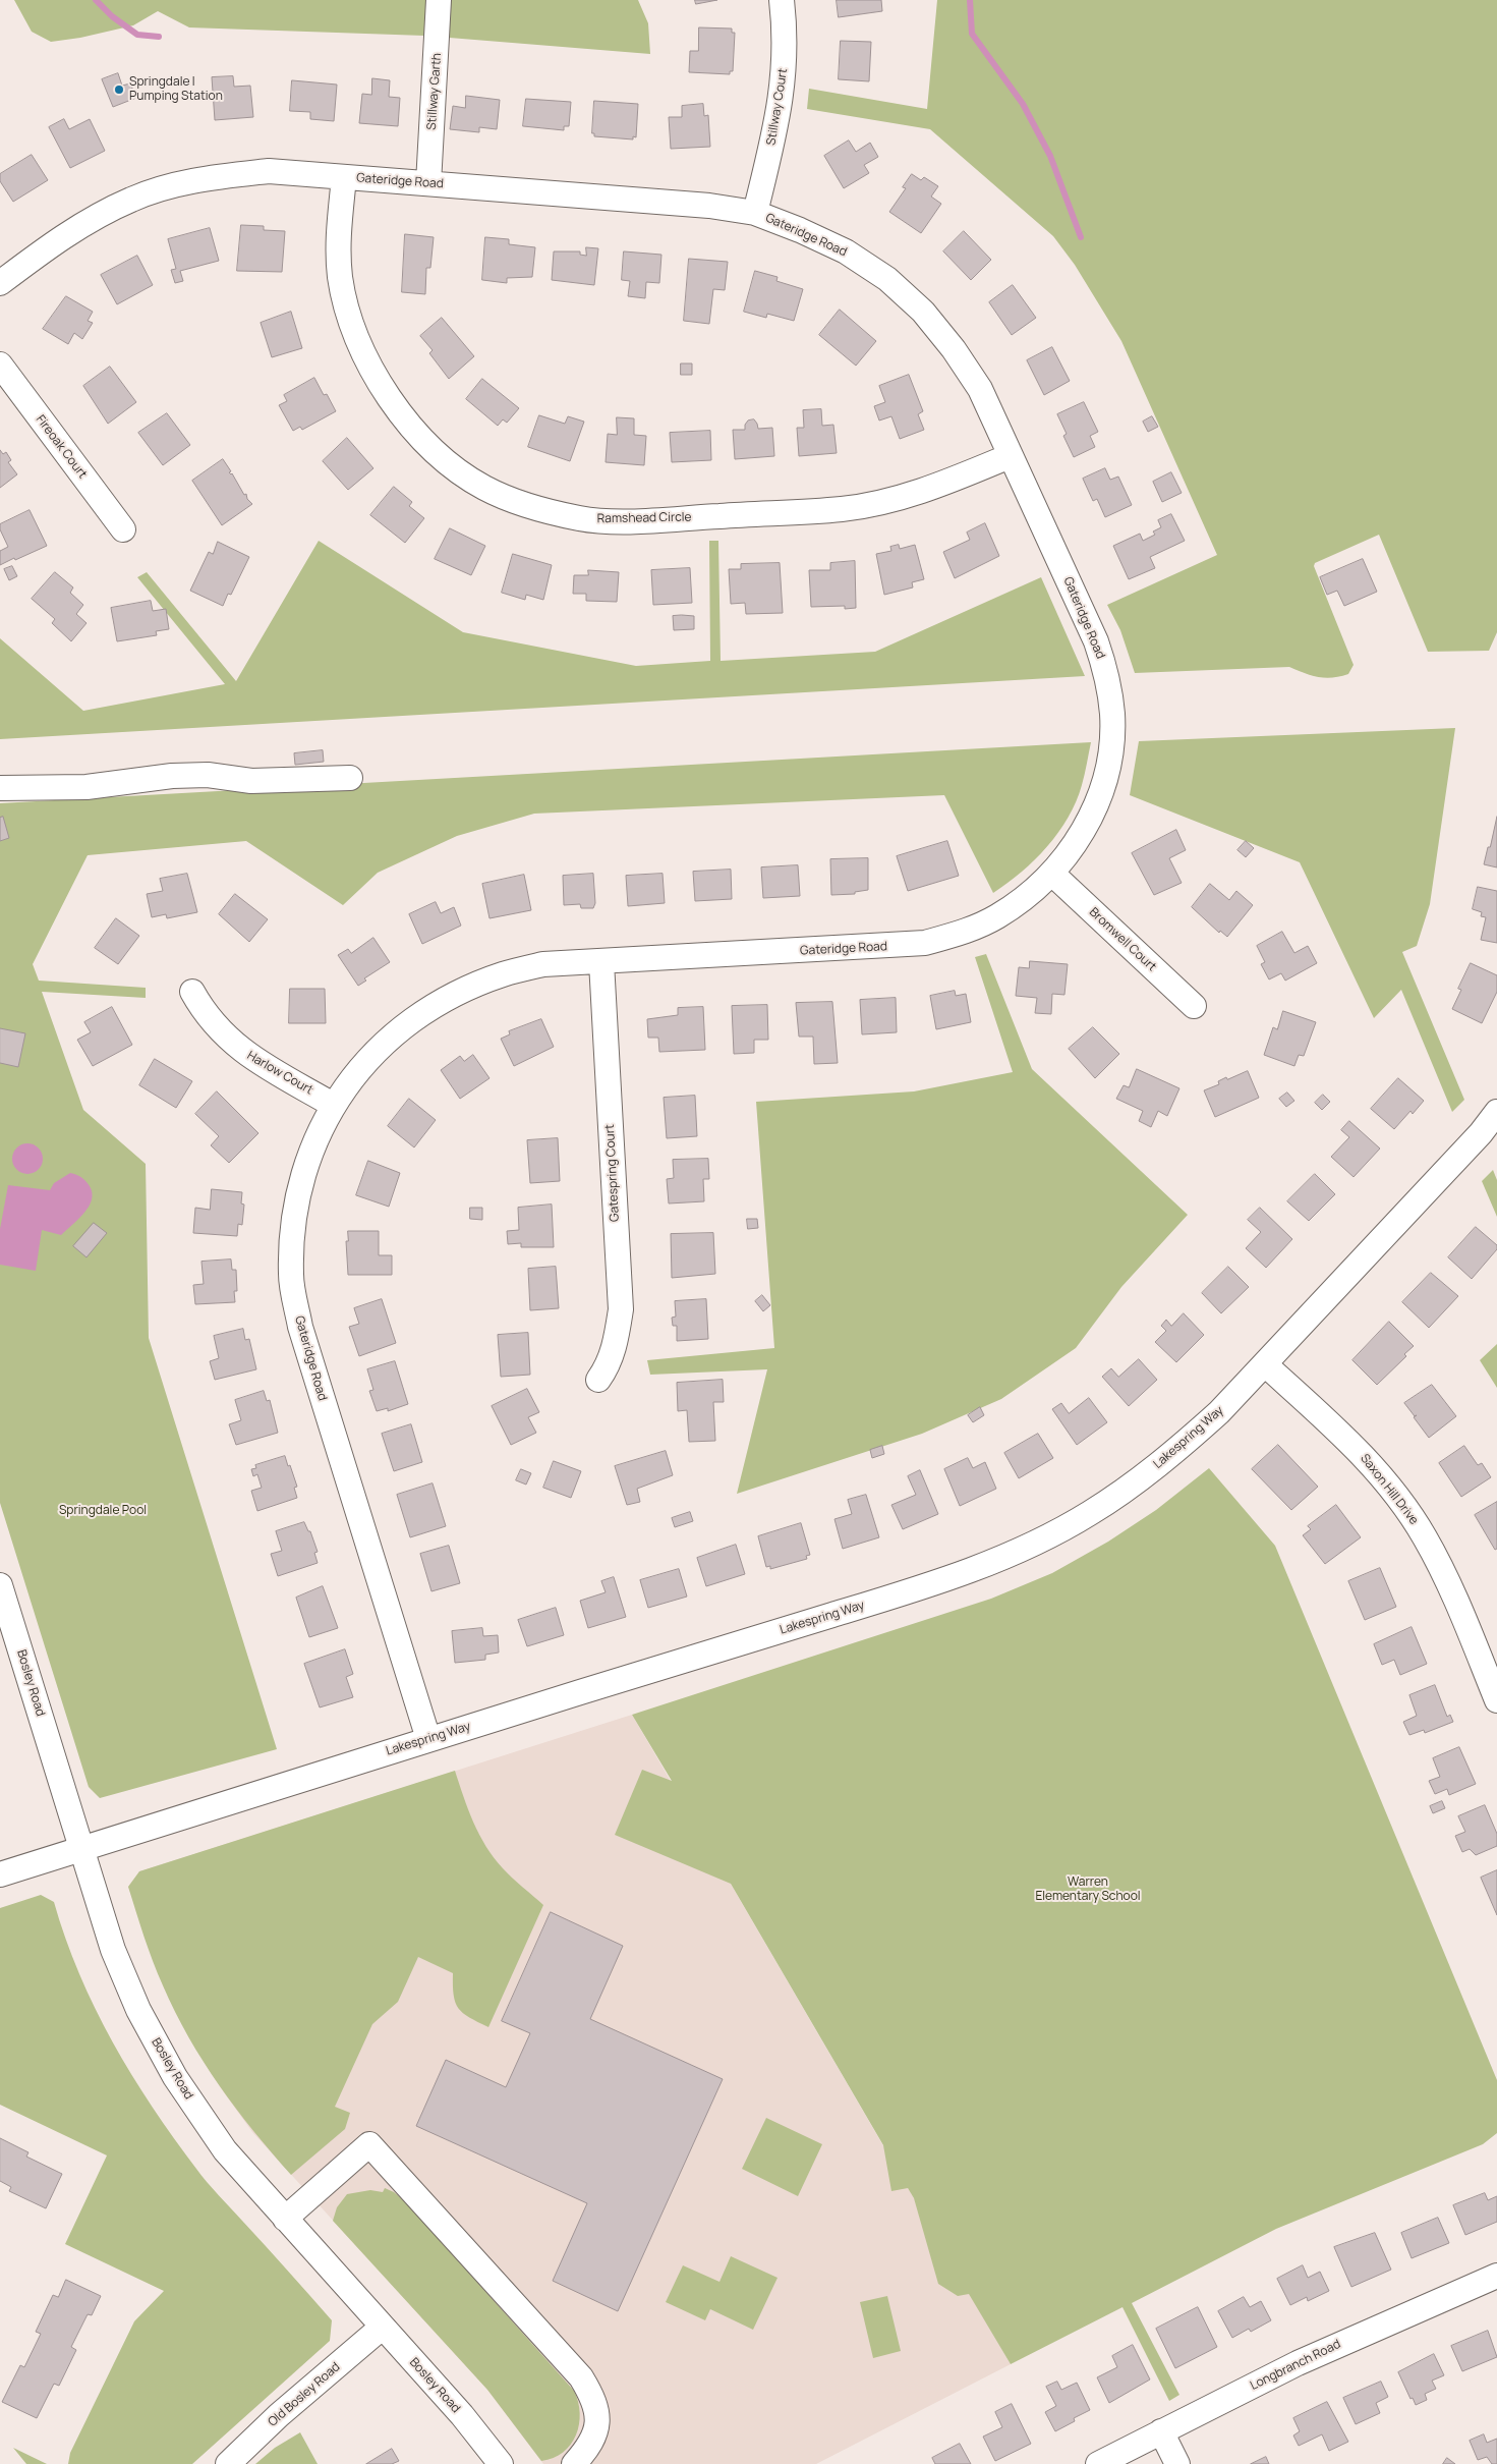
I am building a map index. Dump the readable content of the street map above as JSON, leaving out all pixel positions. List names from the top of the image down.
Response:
{
  "streets": {
    "street": [
      "Stillway Garth",
      "Stillway Court",
      "Gateridge Road",
      "Fireoak Court",
      "Ramshead Circle",
      "Bromwell Court",
      "Harlow Court",
      "Gatespring Court",
      "Lakespring Way",
      "Saxon Hill Drive",
      "Bosley Road",
      "Longbranch Road",
      "Old Bosley Road"
    ]
  },
  "crossings": [
    ["Stillway Garth", "Gateridge Road"],
    ["Stillway Court", "Gateridge Road"],
    ["Gateridge Road", "Ramshead Circle"],
    ["Gateridge Road", "Bromwell Court"],
    ["Gateridge Road", "Harlow Court"],
    ["Gateridge Road", "Gatespring Court"],
    ["Gateridge Road", "Lakespring Way"],
    ["Lakespring Way", "Saxon Hill Drive"],
    ["Lakespring Way", "Bosley Road"],
    ["Bosley Road", "Old Bosley Road"]
  ],
  "parks": ["Springdale Pool", "Warren Elementary School"],
  "places": ["Springdale I Pumping Station"]
}
